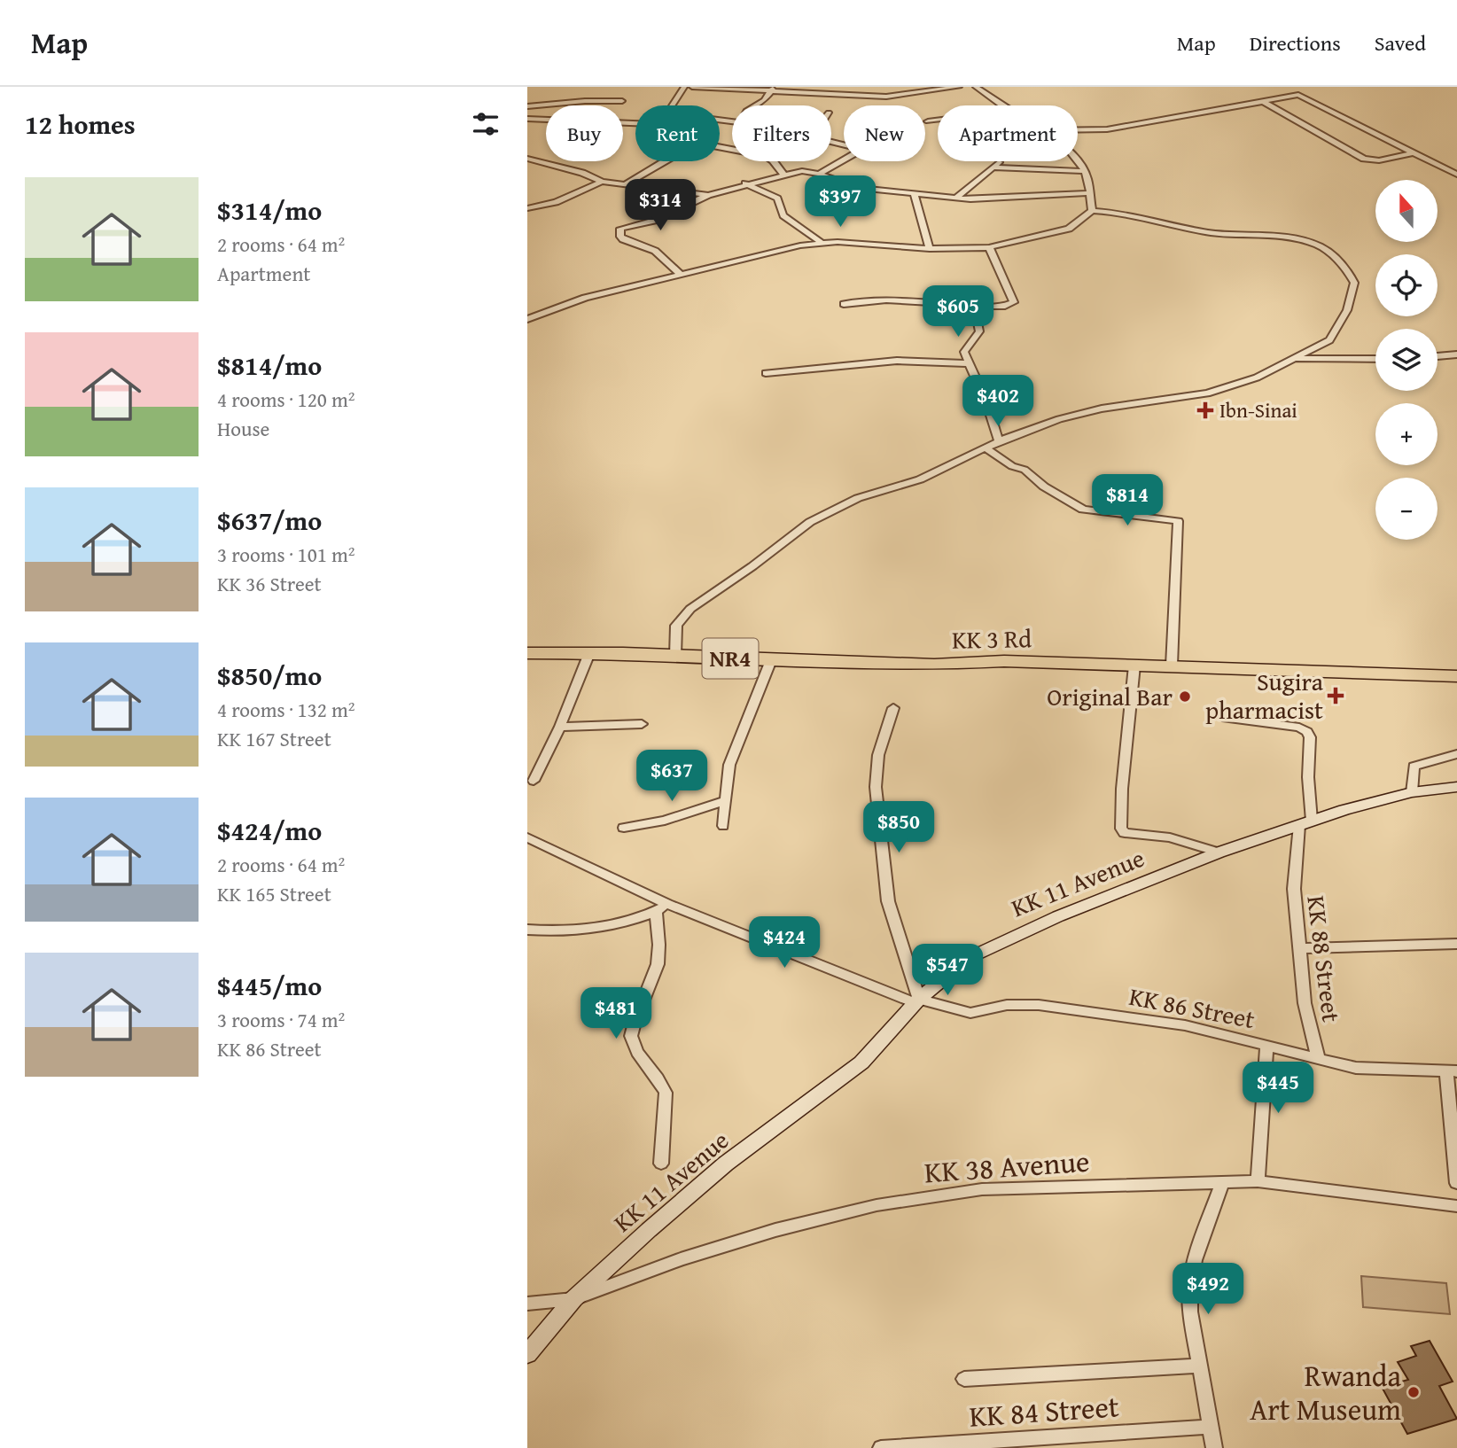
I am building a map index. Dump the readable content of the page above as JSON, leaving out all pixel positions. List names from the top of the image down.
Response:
{
  "streets": {
    "highway": ["KK 3 Rd", "NR4"],
    "main road": ["KK 11 Avenue"],
    "street": [
      "KK 88 Street",
      "KK 86 Street",
      "KK 38 Avenue",
      "KK 84 Street"
    ]
  },
  "crossings": [
    ["KK 11 Avenue", "KK 88 Street"],
    ["KK 11 Avenue", "KK 86 Street"],
    ["KK 11 Avenue", "KK 38 Avenue"],
    ["KK 88 Street", "KK 86 Street"]
  ],
  "places": {
    "health": ["Ibn-Sinai", "Sugira pharmacist"],
    "other": ["Original Bar", "Rwanda Art Museum"]
  },
  "north": "top",
  "page": {
    "header": "Map",
    "nav": ["Map", "Directions", "Saved"],
    "heading": "12 homes",
    "chip": [
      "Buy",
      "Rent",
      "Filters",
      "New",
      "Apartment"
    ],
    "list": [
      {
        "name": "$314/mo",
        "note": "2 rooms · 64 m² · Apartment"
      },
      {
        "name": "$814/mo",
        "note": "4 rooms · 120 m² · House"
      },
      {
        "name": "$637/mo",
        "note": "3 rooms · 101 m² · KK 36 Street"
      },
      {
        "name": "$850/mo",
        "note": "4 rooms · 132 m² · KK 167 Street"
      },
      {
        "name": "$424/mo",
        "note": "2 rooms · 64 m² · KK 165 Street"
      },
      {
        "name": "$445/mo",
        "note": "3 rooms · 74 m² · KK 86 Street"
      }
    ],
    "price": [
      "$397",
      "$314",
      "$605",
      "$402",
      "$814",
      "$637",
      "$850",
      "$424",
      "$547",
      "$481",
      "$445",
      "$492"
    ],
    "map_buttons": ["+", "−"]
  }
}
